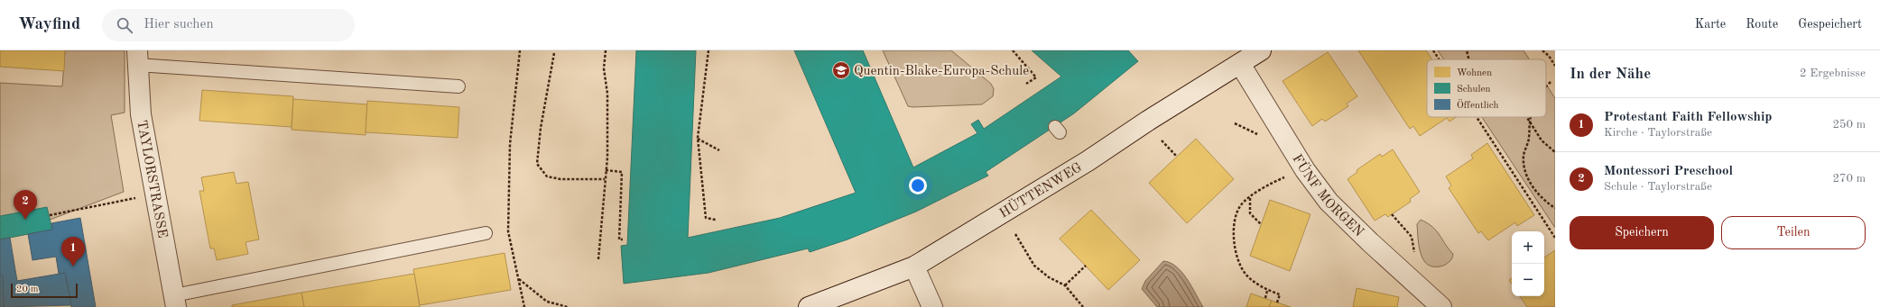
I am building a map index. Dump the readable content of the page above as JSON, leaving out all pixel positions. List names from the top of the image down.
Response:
{
  "streets": {
    "street": ["TAYLORSTRASSE", "HÜTTENWEG", "FÜNF MORGEN"]
  },
  "crossings": [
    ["HÜTTENWEG", "FÜNF MORGEN"]
  ],
  "places": {
    "school or university": ["Quentin-Blake-Europa-Schule"]
  },
  "legend": ["Wohnen", "Schulen", "Öffentlich"],
  "scale_bar": "20 m",
  "page": {
    "header": "Wayfind",
    "search": "Hier suchen",
    "nav": ["Karte", "Route", "Gespeichert"],
    "heading": ["In der Nähe", "2 Ergebnisse"],
    "list": [
      {
        "mark": "1",
        "name": "Protestant Faith Fellowship",
        "note": "Kirche · Taylorstraße",
        "value": "250 m"
      },
      {
        "mark": "2",
        "name": "Montessori Preschool",
        "note": "Schule · Taylorstraße",
        "value": "270 m"
      }
    ],
    "pins": ["2", "1"],
    "buttons": ["Speichern", "Teilen"],
    "map_buttons": ["+", "−"],
    "scale": "20 m"
  }
}
